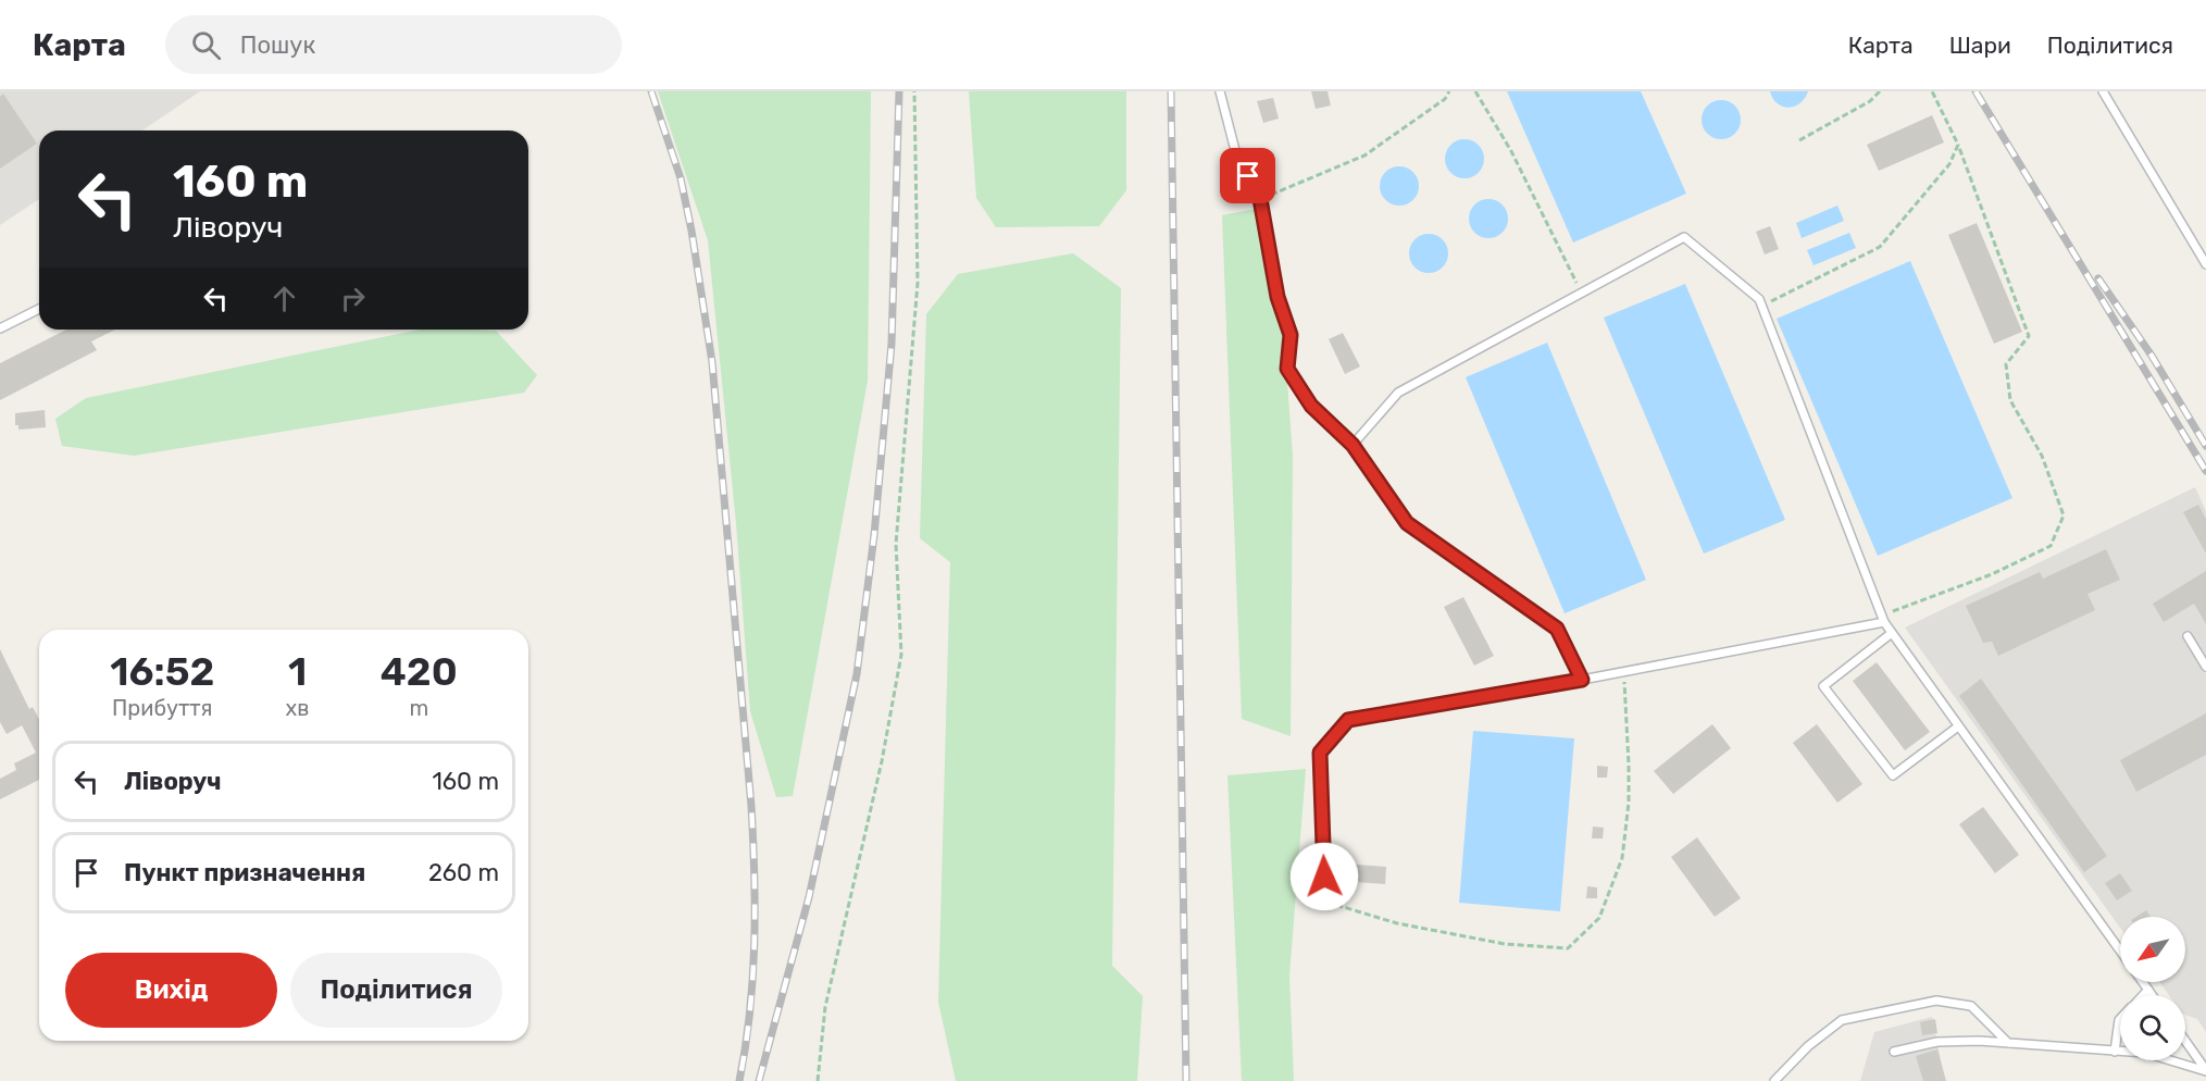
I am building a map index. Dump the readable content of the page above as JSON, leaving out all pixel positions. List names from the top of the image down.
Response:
{
  "north": "bottom left",
  "page": {
    "header": "Карта",
    "search": "Пошук",
    "nav": ["Карта", "Шари", "Поділитися"],
    "turn": ["160 m", "Ліворуч"],
    "eta": [
      "16:52",
      "Прибуття",
      "1",
      "хв",
      "420",
      "m"
    ],
    "list": [
      {
        "name": "Ліворуч",
        "value": "160 m"
      },
      {
        "name": "Пункт призначення",
        "value": "260 m"
      }
    ],
    "buttons": ["Вихід", "Поділитися"]
  }
}
